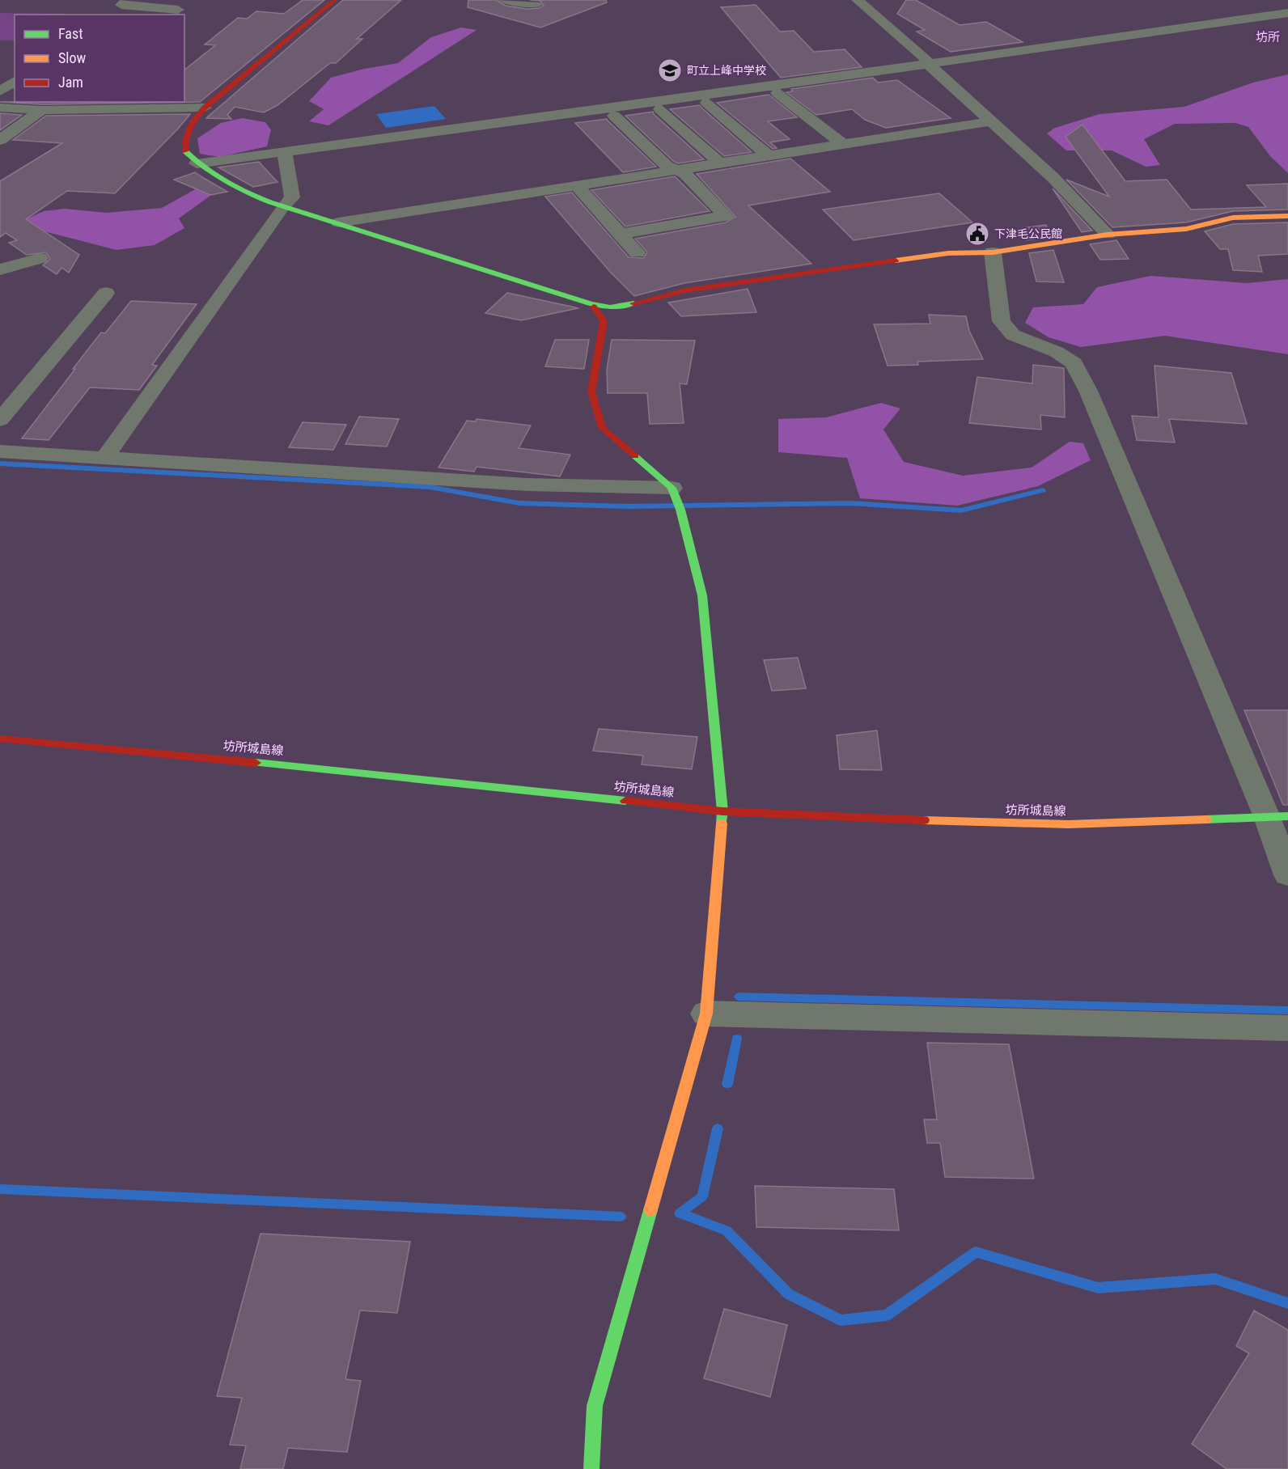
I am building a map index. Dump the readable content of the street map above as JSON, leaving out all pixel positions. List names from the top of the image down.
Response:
{
  "streets": {
    "street": ["坊所城島線"]
  },
  "districts": ["坊所"],
  "places": {
    "school or university": ["町立上峰中学校"],
    "public building": ["下津毛公民館"]
  },
  "legend": ["Fast", "Slow", "Jam"]
}
